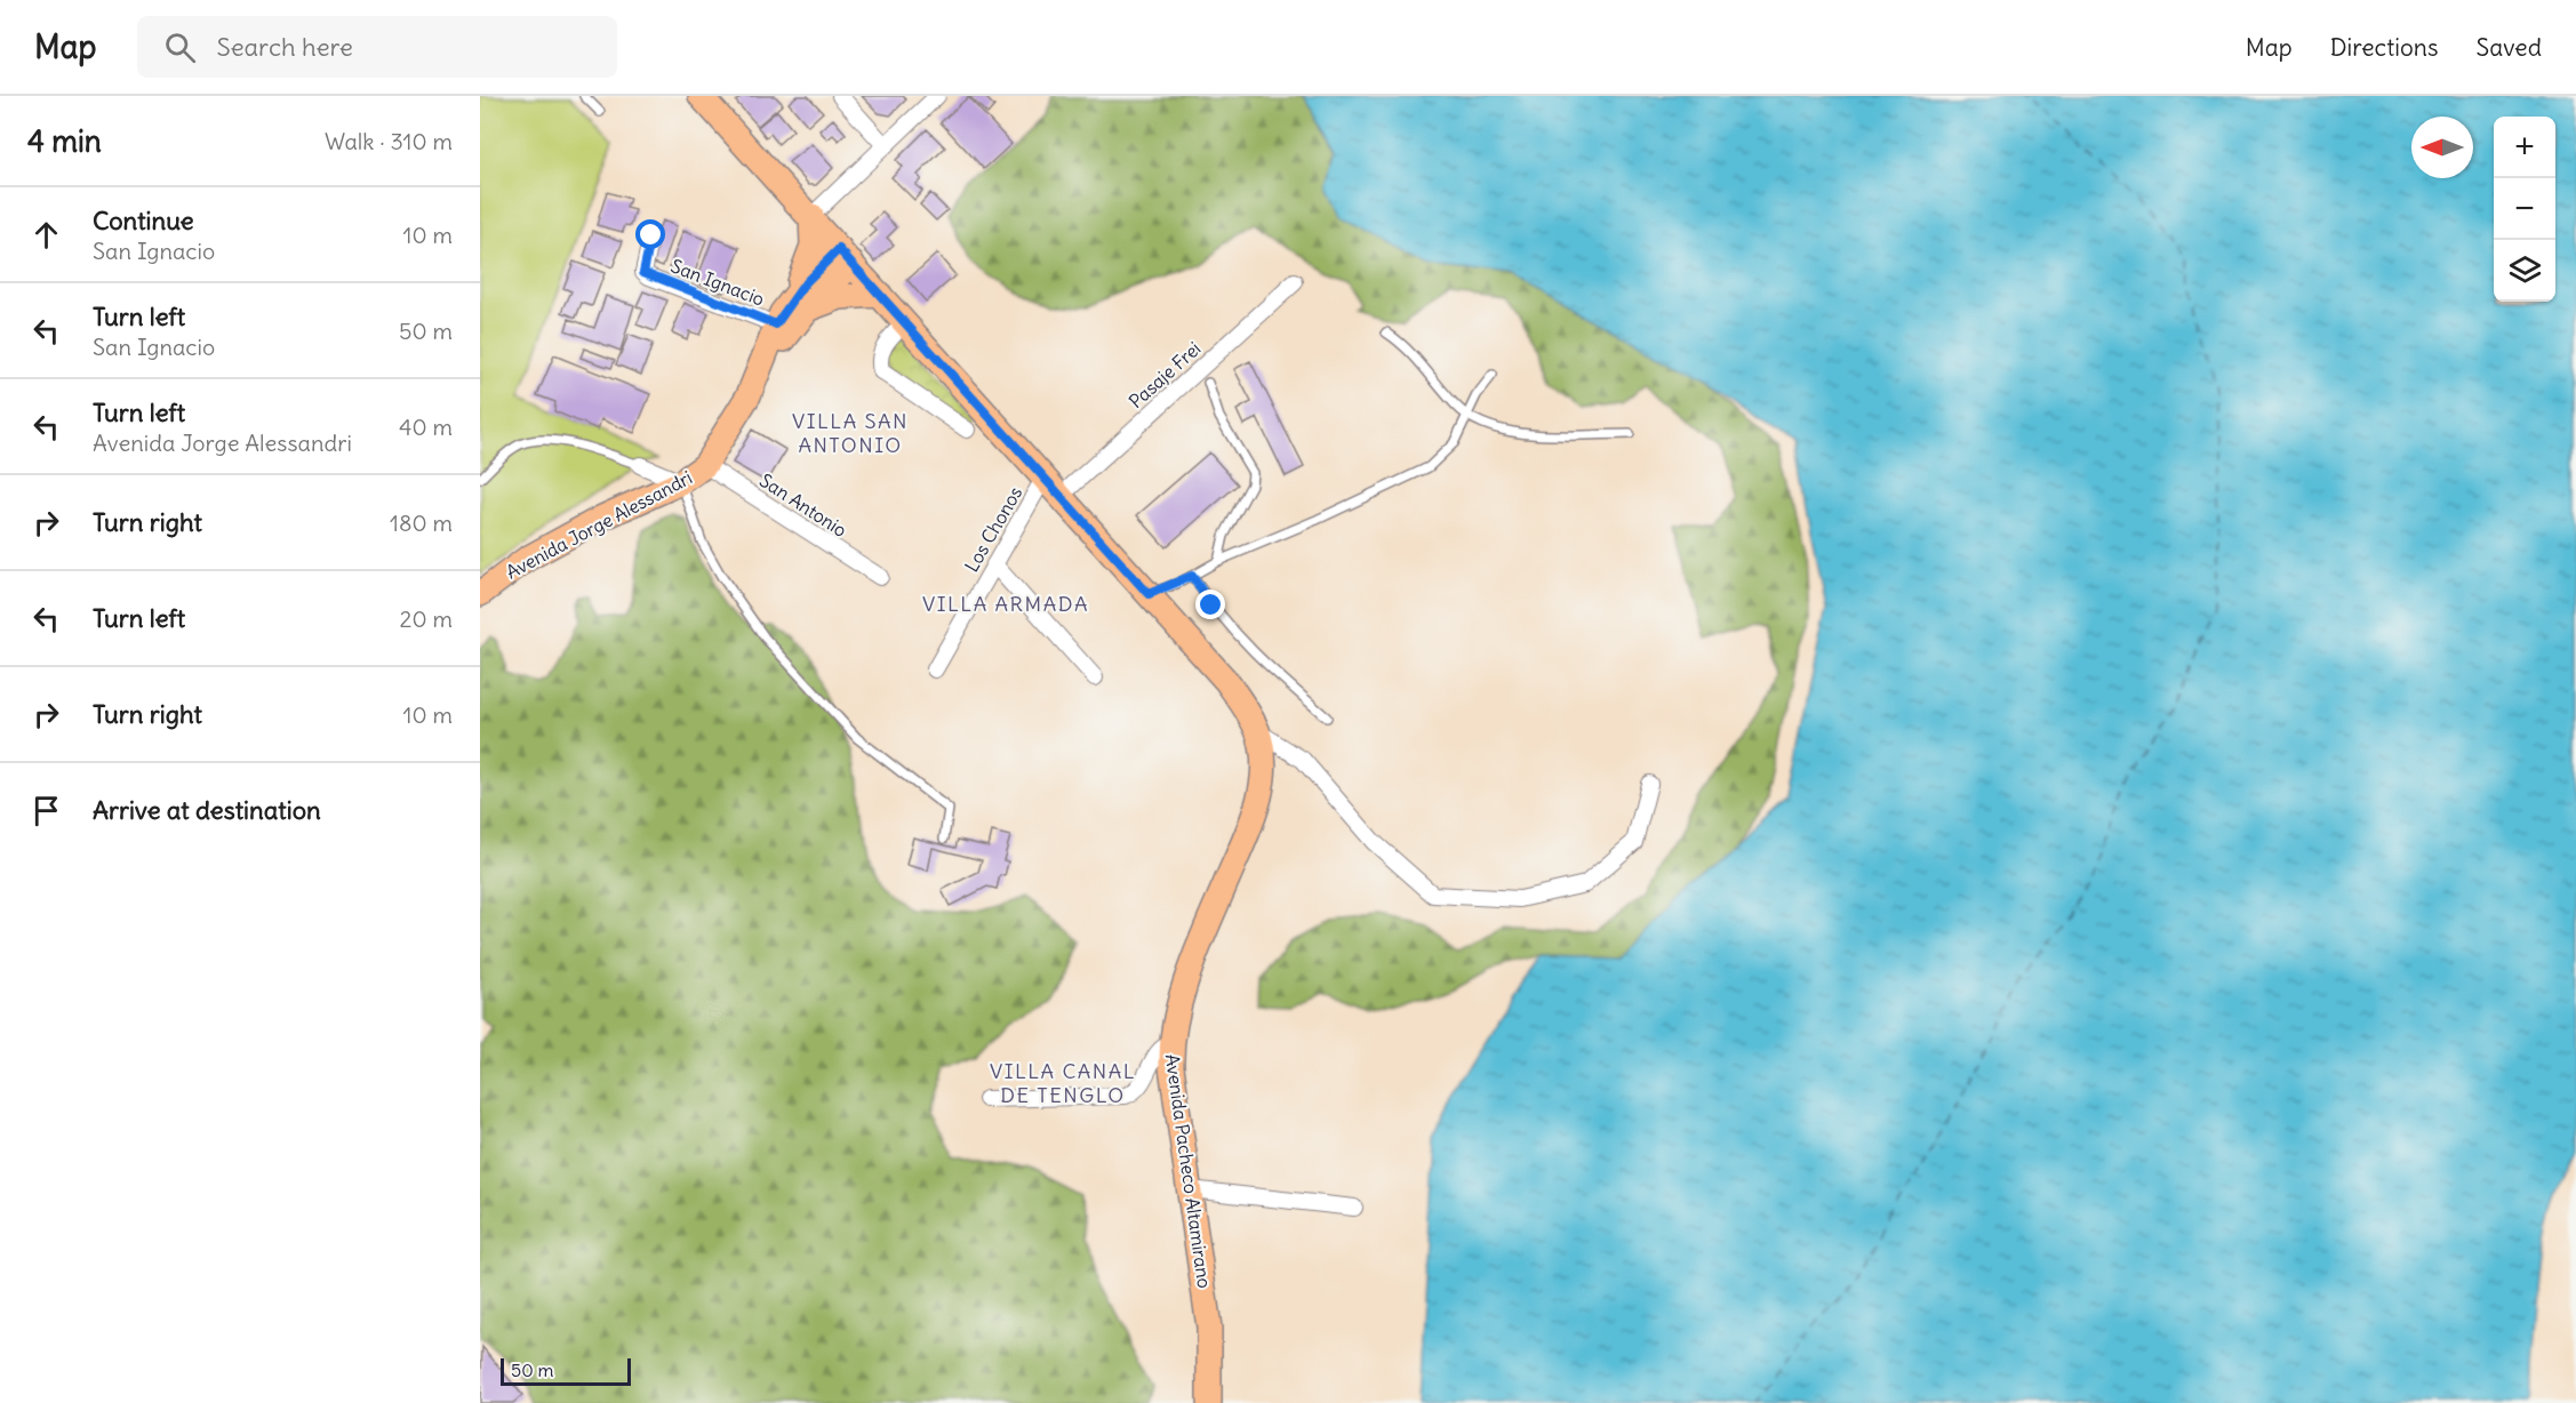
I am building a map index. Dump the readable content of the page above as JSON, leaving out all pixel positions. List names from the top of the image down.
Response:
{
  "streets": {
    "main road": ["Avenida Jorge Alessandri", "Avenida Pacheco Altamirano"],
    "street": [
      "San Ignacio",
      "Pasaje Frei",
      "San Antonio",
      "Los Chonos"
    ]
  },
  "crossings": [
    ["San Ignacio", "Avenida Jorge Alessandri"],
    ["Pasaje Frei", "Los Chonos"],
    ["Pasaje Frei", "Avenida Pacheco Altamirano"],
    ["San Antonio", "Avenida Jorge Alessandri"],
    ["Avenida Jorge Alessandri", "Avenida Pacheco Altamirano"],
    ["Los Chonos", "Avenida Pacheco Altamirano"]
  ],
  "districts": ["VILLA SAN ANTONIO", "VILLA ARMADA", "VILLA CANAL DE TENGLO"],
  "scale_bar": "50 m",
  "north": "left",
  "page": {
    "header": "Map",
    "search": "Search here",
    "nav": ["Map", "Directions", "Saved"],
    "heading": ["4 min", "Walk · 310 m"],
    "map_buttons": ["+", "−"],
    "list": [
      ["Continue", "San Ignacio", "10 m"],
      ["Turn left", "San Ignacio", "50 m"],
      ["Turn left", "Avenida Jorge Alessandri", "40 m"],
      ["Turn right", "180 m"],
      ["Turn left", "20 m"],
      ["Turn right", "10 m"],
      "Arrive at destination"
    ],
    "scale": "50 m"
  }
}
